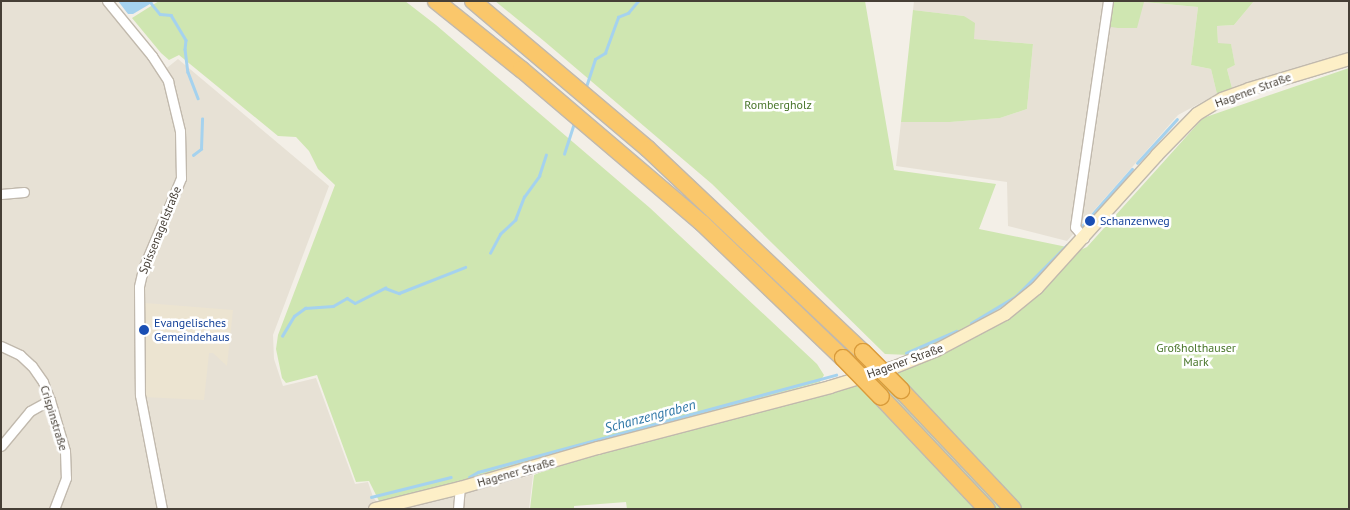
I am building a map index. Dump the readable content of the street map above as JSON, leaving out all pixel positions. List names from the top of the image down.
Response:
{
  "streets": {
    "main road": ["Hagener Straße"],
    "street": ["Spissenagelstraße", "Crispinstraße"]
  },
  "water": ["Schanzengraben"],
  "parks": ["Rombergholz", "Großholthauser Mark"],
  "places": ["Schanzenweg", "Evangelisches Gemeindehaus"]
}
